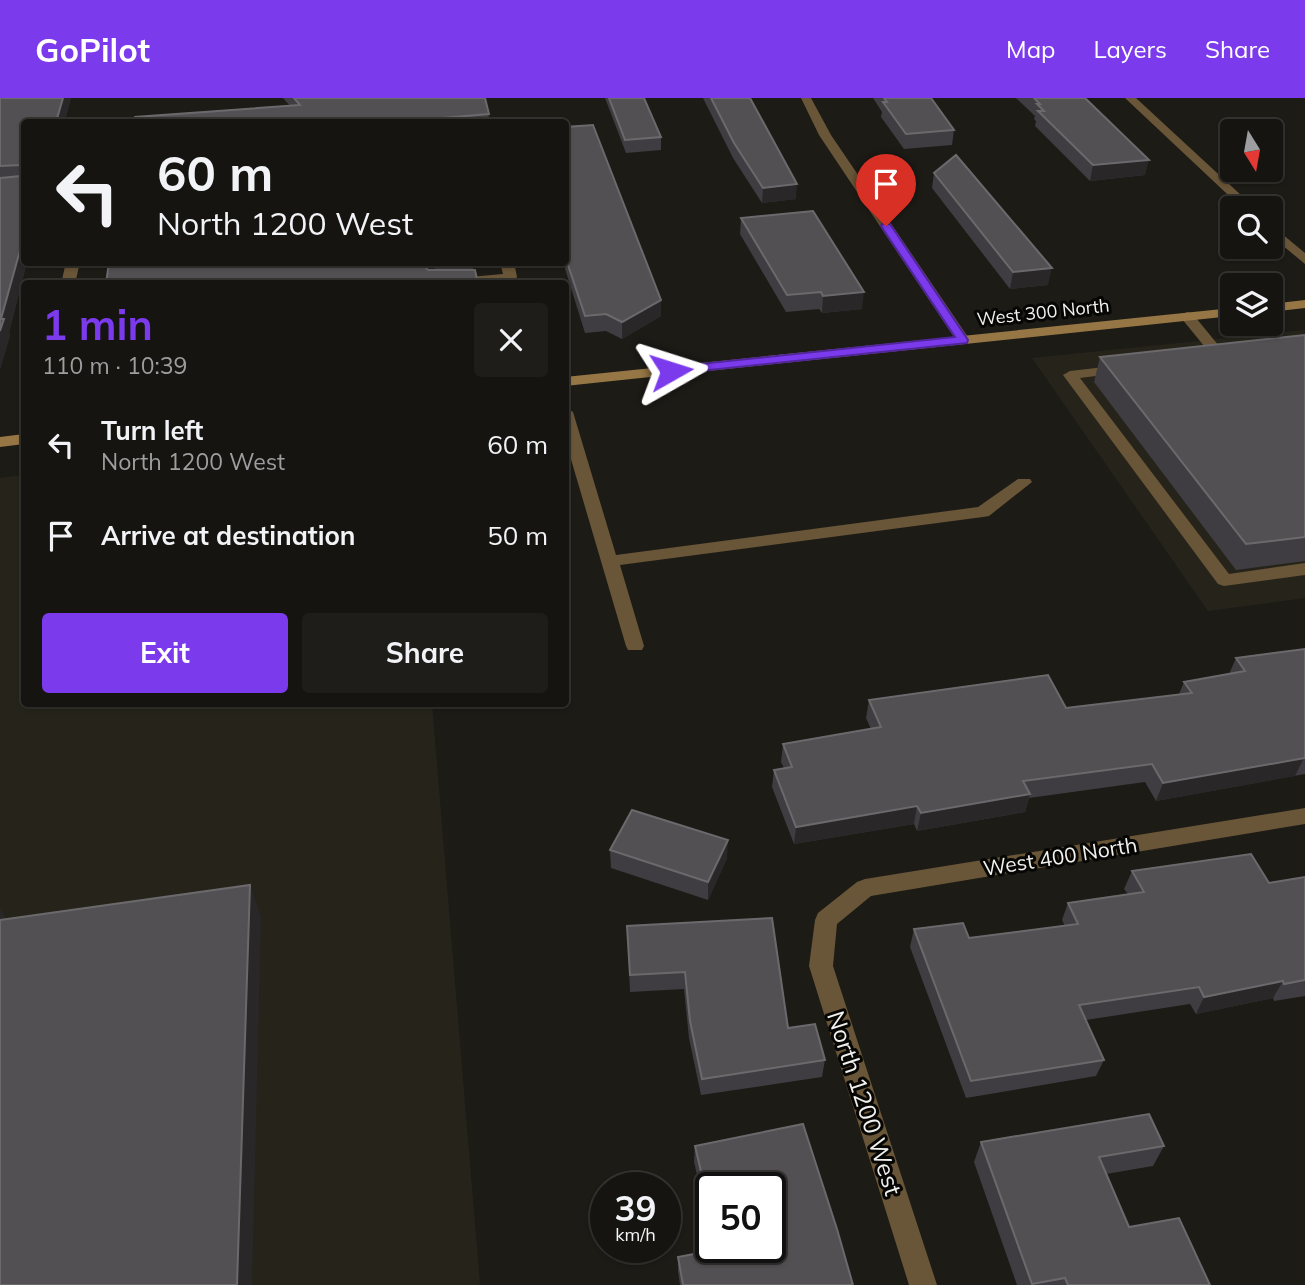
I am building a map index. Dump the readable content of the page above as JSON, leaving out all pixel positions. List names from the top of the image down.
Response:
{
  "streets": {
    "main road": ["West 300 North"],
    "street": ["West 400 North", "North 1200 West"]
  },
  "crossings": [
    ["West 400 North", "North 1200 West"]
  ],
  "north": "bottom",
  "page": {
    "header": "GoPilot",
    "nav": ["Map", "Layers", "Share"],
    "turn": ["60 m", "North 1200 West"],
    "heading": ["1 min", "110 m · 10:39"],
    "list": [
      {
        "name": "Turn left",
        "note": "North 1200 West",
        "value": "60 m"
      },
      {
        "name": "Arrive at destination",
        "value": "50 m"
      }
    ],
    "buttons": ["Exit", "Share"],
    "speed": "39 km/h",
    "limit": "50"
  }
}
